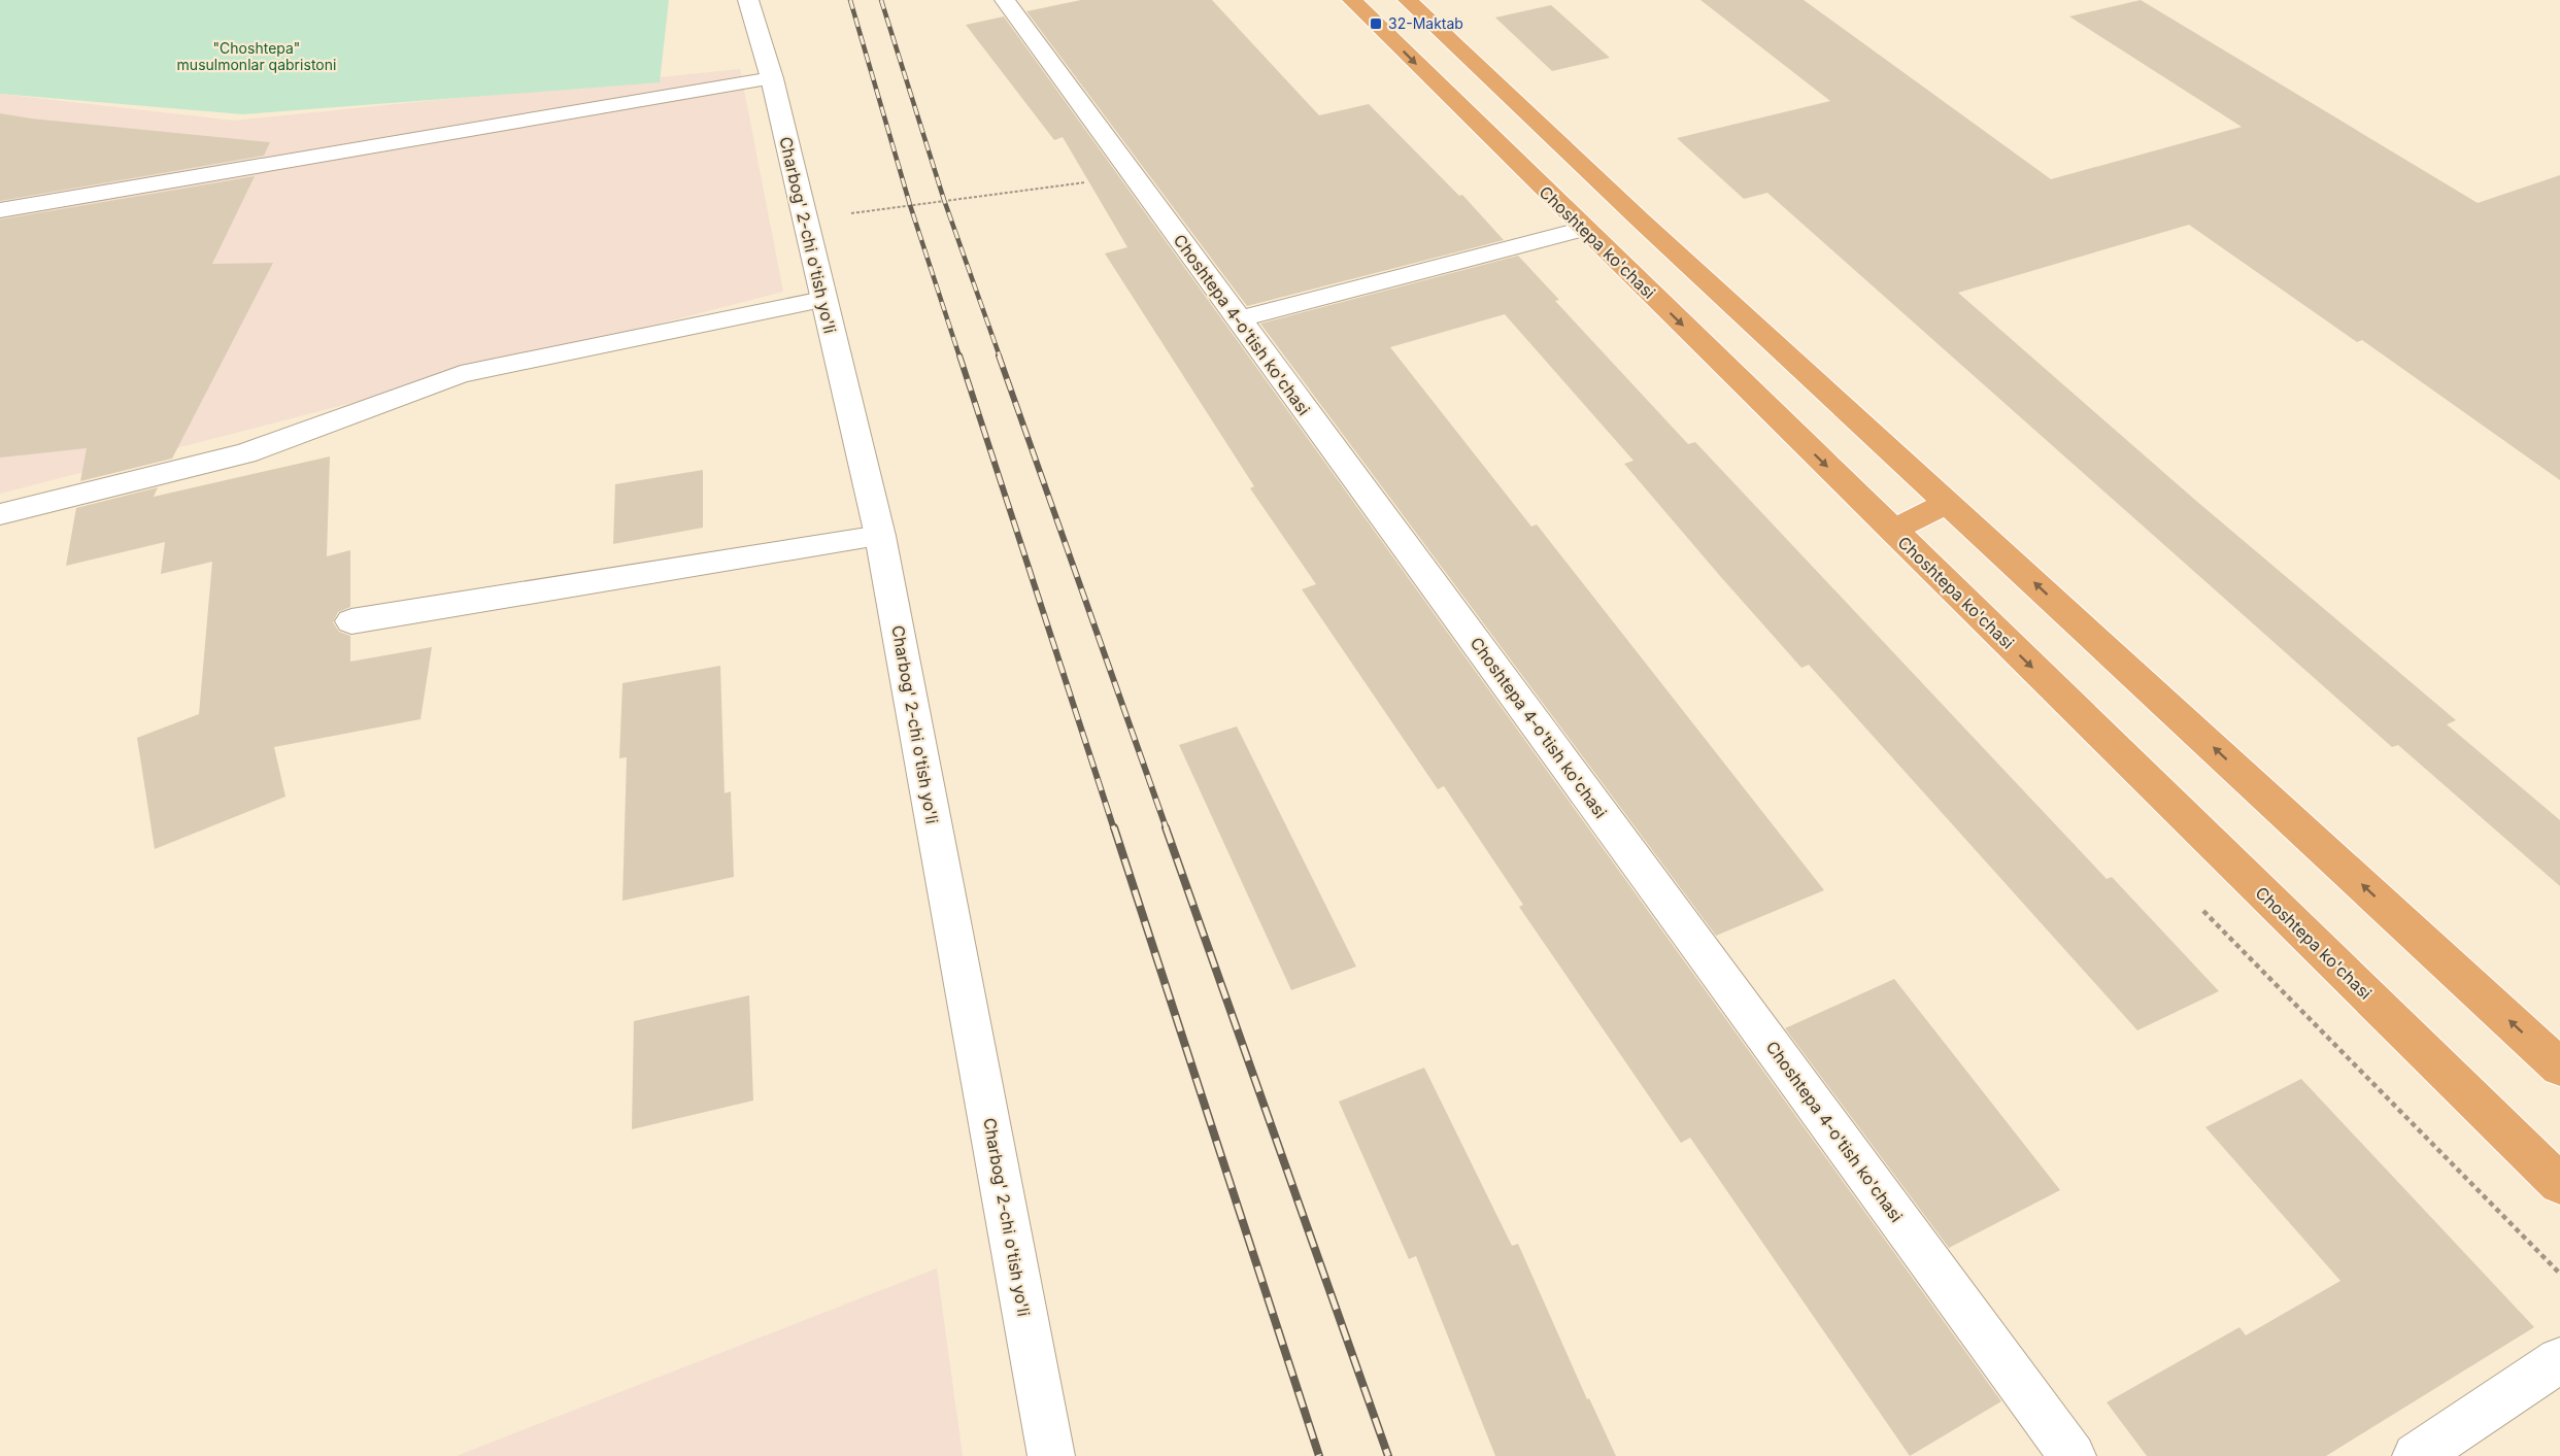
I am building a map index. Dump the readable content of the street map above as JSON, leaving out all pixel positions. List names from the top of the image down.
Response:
{
  "streets": {
    "main road": ["Choshtepa ko'chasi"],
    "street": ["Charbog' 2-chi o'tish yo'li", "Choshtepa 4-o'tish ko'chasi"]
  },
  "parks": ["\"Choshtepa\" musulmonlar qabristoni"],
  "places": {
    "transit": ["32-Maktab"]
  }
}
